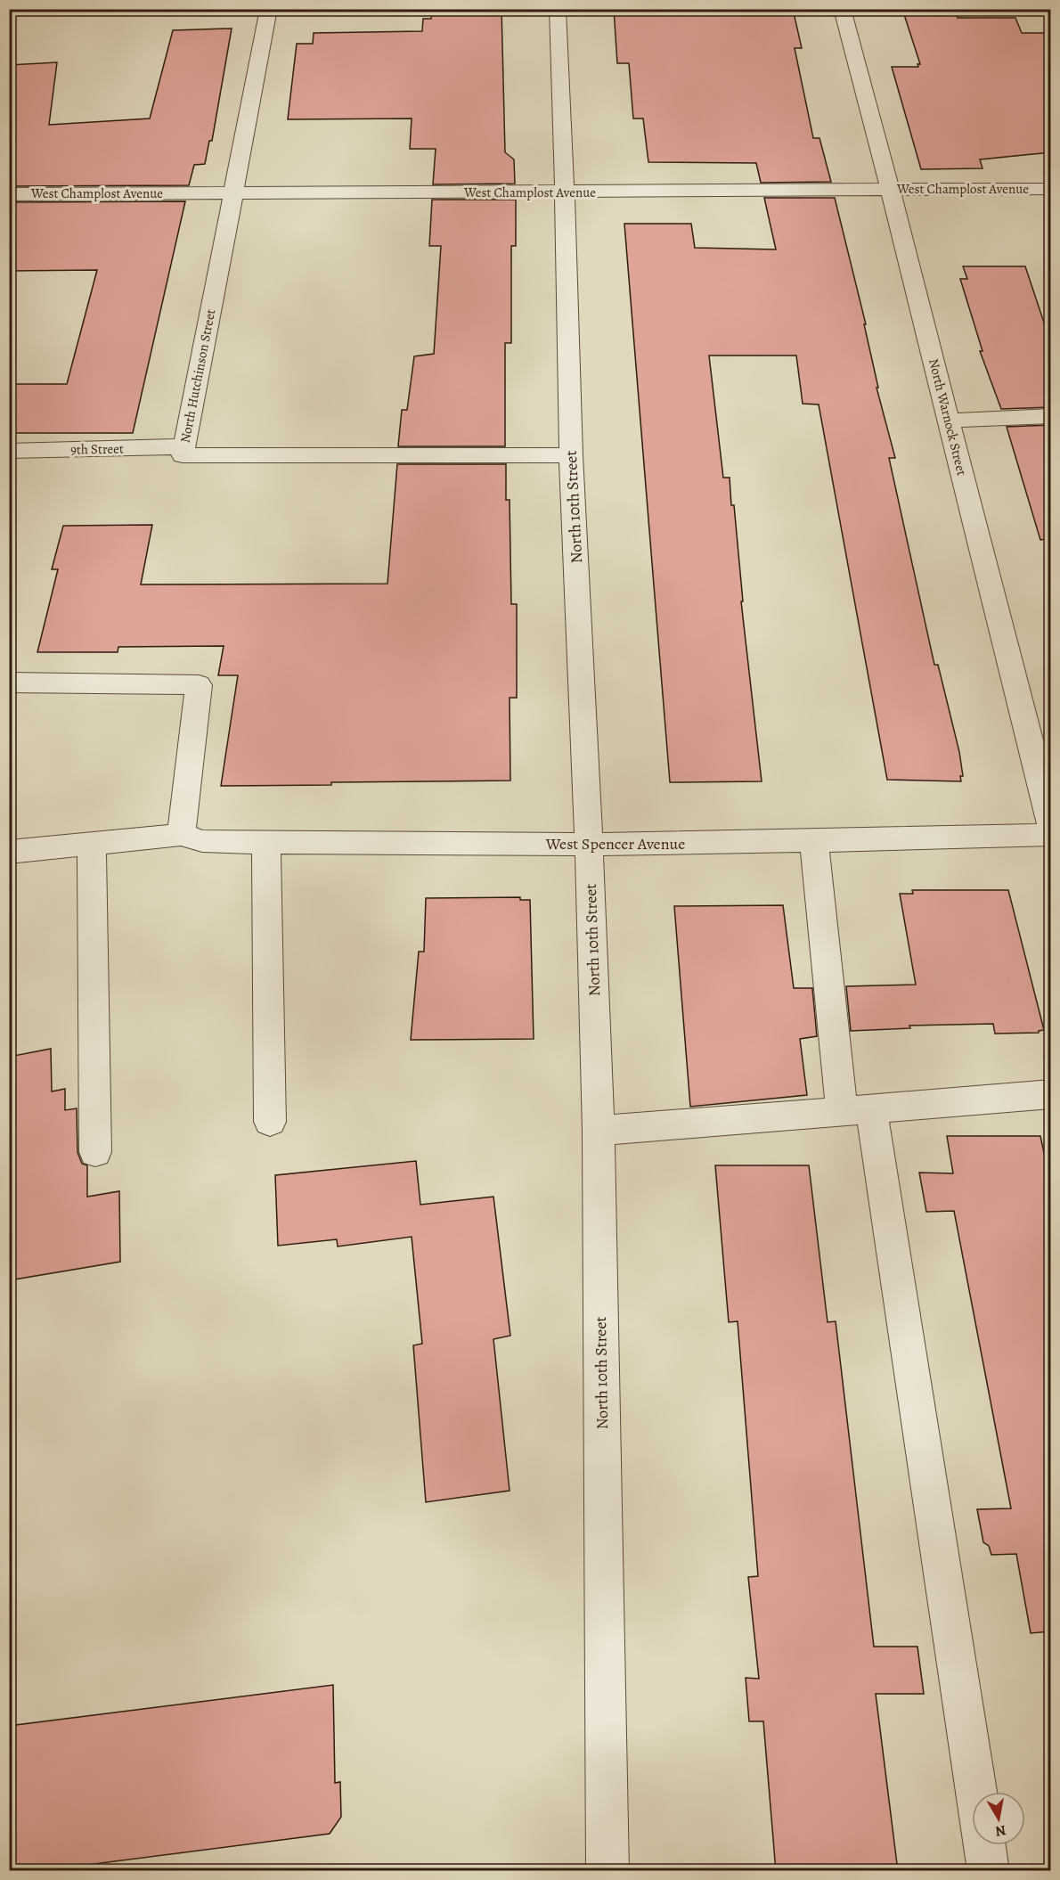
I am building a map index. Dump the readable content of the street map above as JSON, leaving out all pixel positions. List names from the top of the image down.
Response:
{
  "streets": {
    "street": [
      "West Champlost Avenue",
      "North Hutchinson Street",
      "North Warnock Street",
      "9th Street",
      "North 10th Street",
      "West Spencer Avenue"
    ]
  },
  "crossings": [
    ["West Champlost Avenue", "North Hutchinson Street"],
    ["West Champlost Avenue", "North Warnock Street"],
    ["West Champlost Avenue", "North 10th Street"],
    ["North Hutchinson Street", "9th Street"],
    ["North Hutchinson Street", "North 10th Street"],
    ["North 10th Street", "West Spencer Avenue"]
  ],
  "north": "bottom"
}
